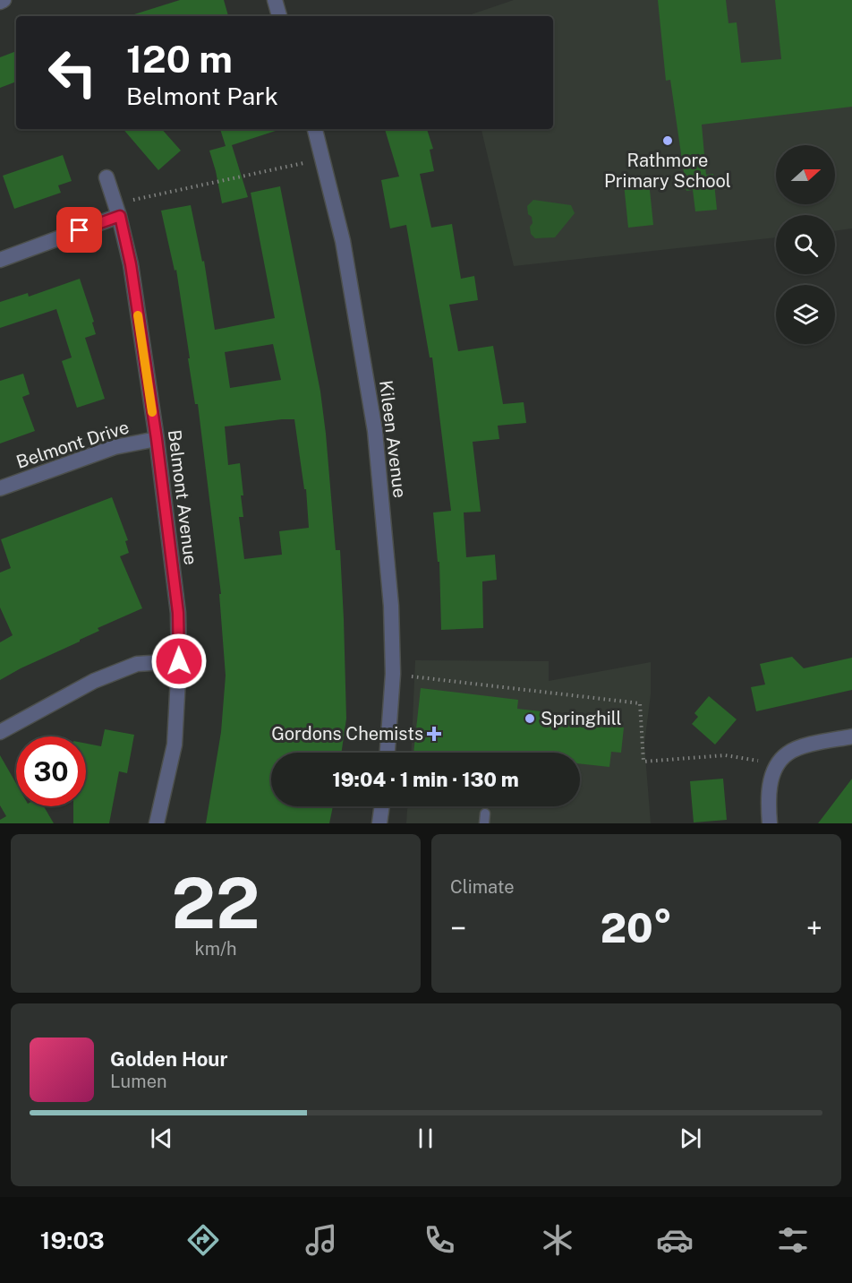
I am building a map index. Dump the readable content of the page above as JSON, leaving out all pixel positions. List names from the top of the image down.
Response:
{
  "streets": {
    "street": ["Kileen Avenue", "Belmont Drive", "Belmont Avenue"]
  },
  "crossings": [
    ["Belmont Drive", "Belmont Avenue"]
  ],
  "places": {
    "other": ["Rathmore Primary School", "Springhill"],
    "health": ["Gordons Chemists"]
  },
  "north": "right",
  "page": {
    "turn": ["120 m", "Belmont Park"],
    "limit": "30",
    "trip": "19:04 · 1 min · 130 m",
    "tile": [
      ["22", "km/h"],
      "Climate"
    ],
    "heat": ["−", "20°", "+"],
    "song": ["Golden Hour", "Lumen"],
    "tabs": "19:03"
  }
}
